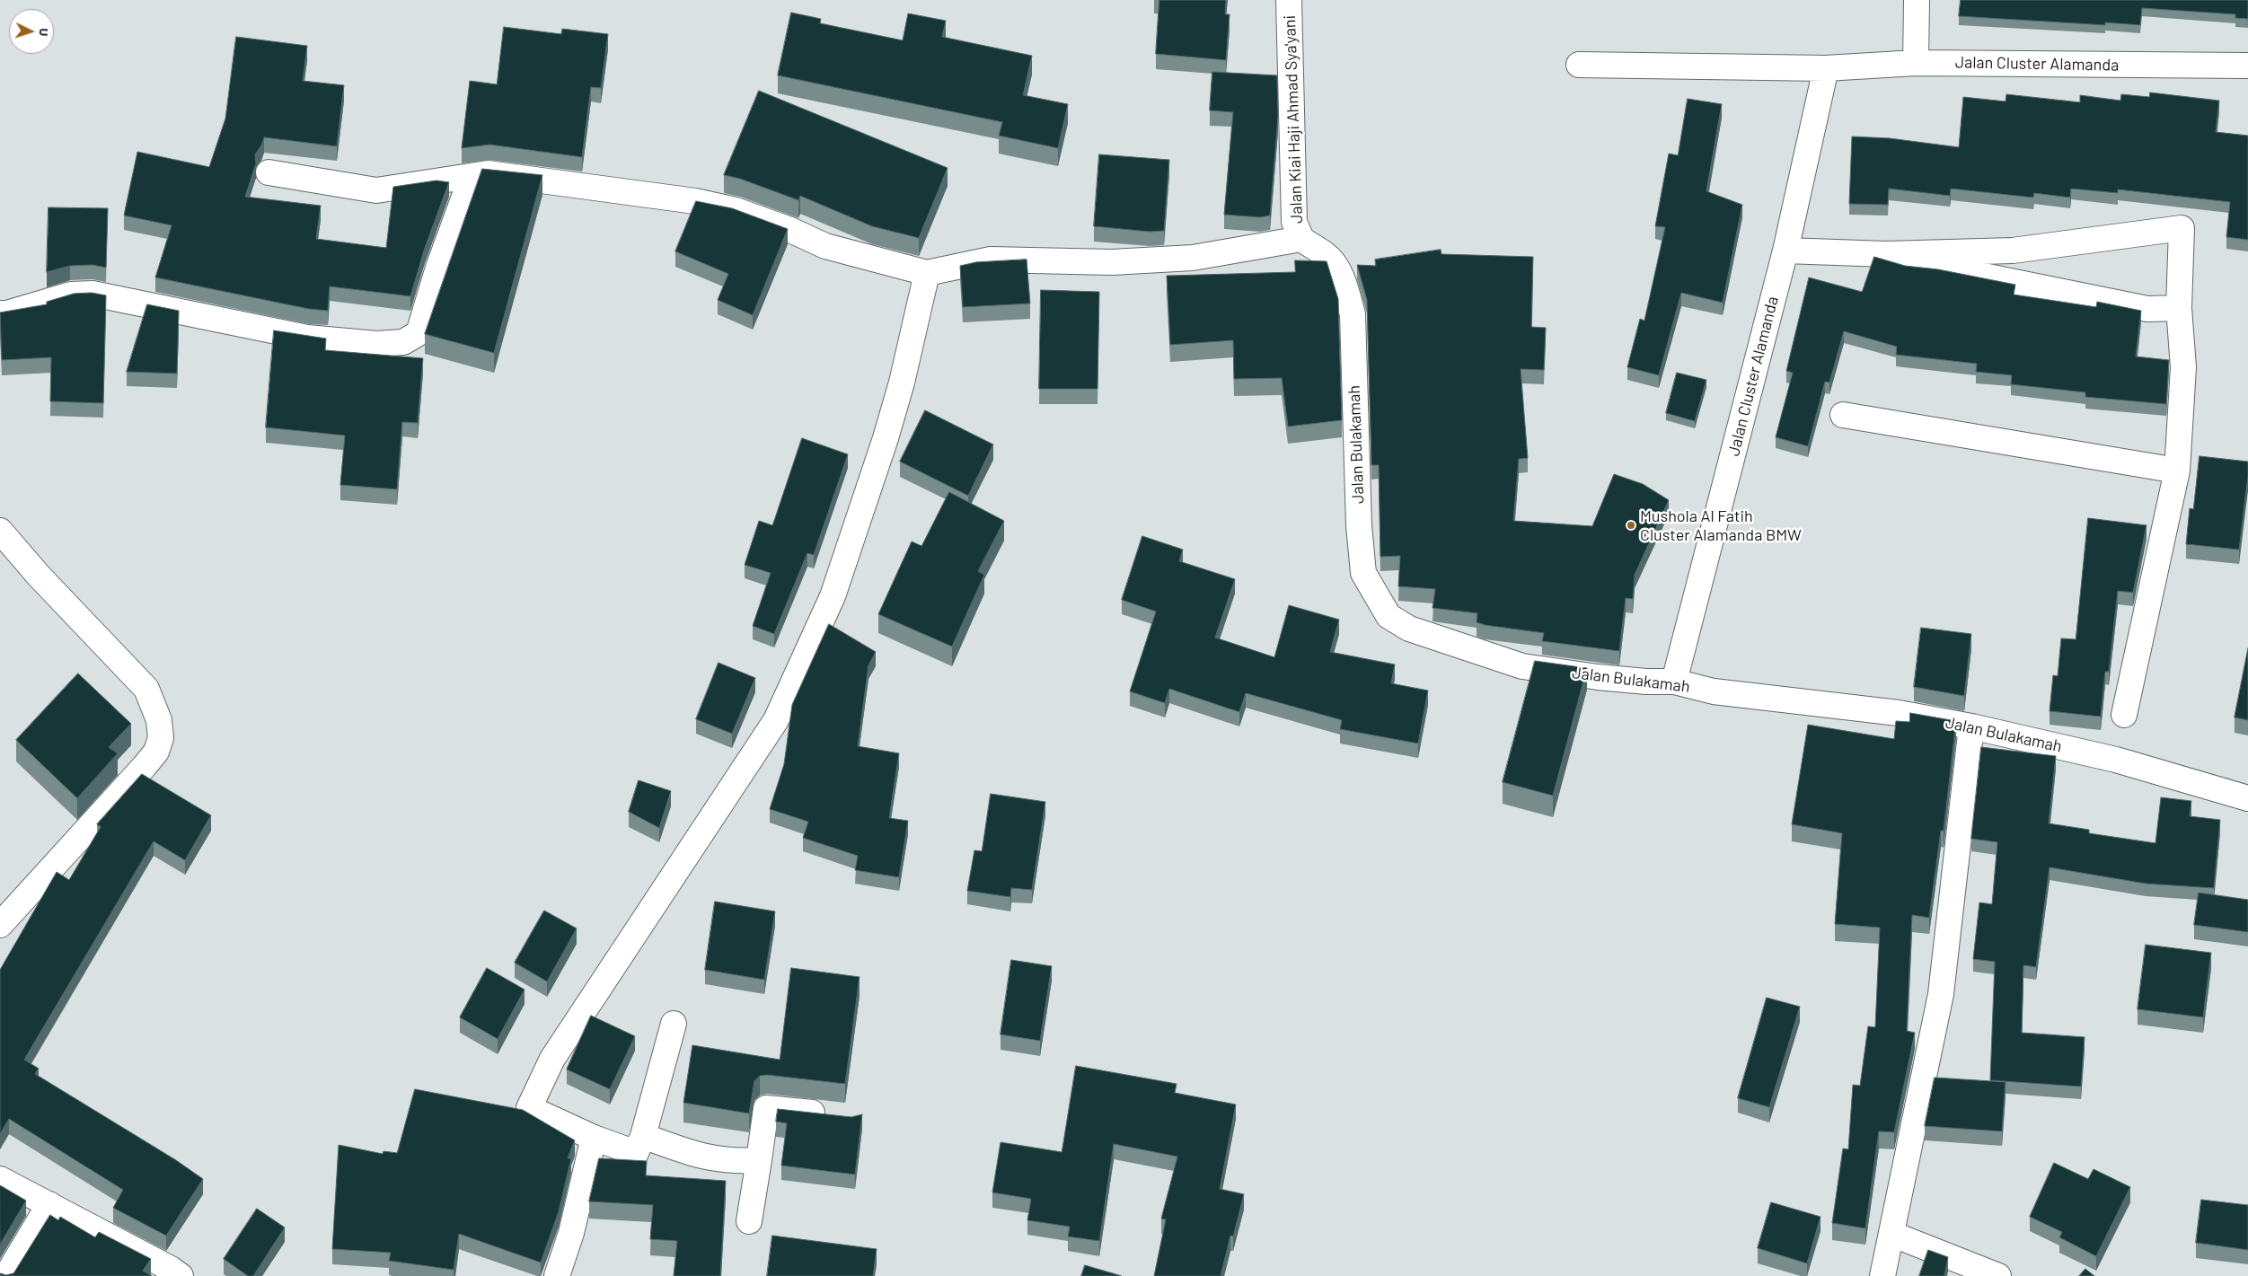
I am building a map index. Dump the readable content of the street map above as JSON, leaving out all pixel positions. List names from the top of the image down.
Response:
{
  "streets": {
    "street": ["Jalan Cluster Alamanda", "Jalan Kiai Haji Ahmad Sya'yani", "Jalan Bulakamah"]
  },
  "crossings": [
    ["Jalan Cluster Alamanda", "Jalan Bulakamah"],
    ["Jalan Kiai Haji Ahmad Sya'yani", "Jalan Bulakamah"]
  ],
  "places": ["Mushola Al Fatih Cluster Alamanda BMW"],
  "north": "right"
}
